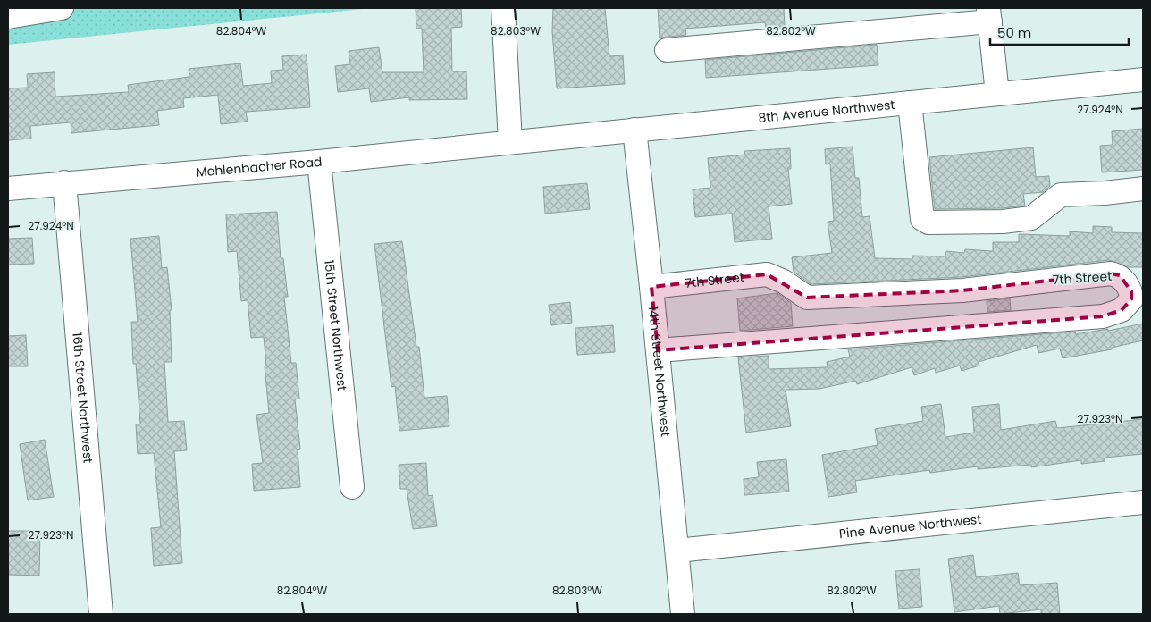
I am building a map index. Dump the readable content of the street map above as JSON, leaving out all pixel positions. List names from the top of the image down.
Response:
{
  "streets": {
    "street": [
      "8th Avenue Northwest",
      "Mehlenbacher Road",
      "7th Street",
      "15th Street Northwest",
      "14th Street Northwest",
      "16th Street Northwest",
      "Pine Avenue Northwest"
    ]
  },
  "crossings": [
    ["8th Avenue Northwest", "Mehlenbacher Road"],
    ["8th Avenue Northwest", "14th Street Northwest"],
    ["Mehlenbacher Road", "15th Street Northwest"],
    ["Mehlenbacher Road", "16th Street Northwest"],
    ["7th Street", "14th Street Northwest"],
    ["14th Street Northwest", "Pine Avenue Northwest"]
  ],
  "scale_bar": "50 m",
  "coordinates": [
    "82.804°W",
    "82.803°W",
    "82.802°W",
    "27.924°N",
    "27.923°N"
  ]
}
